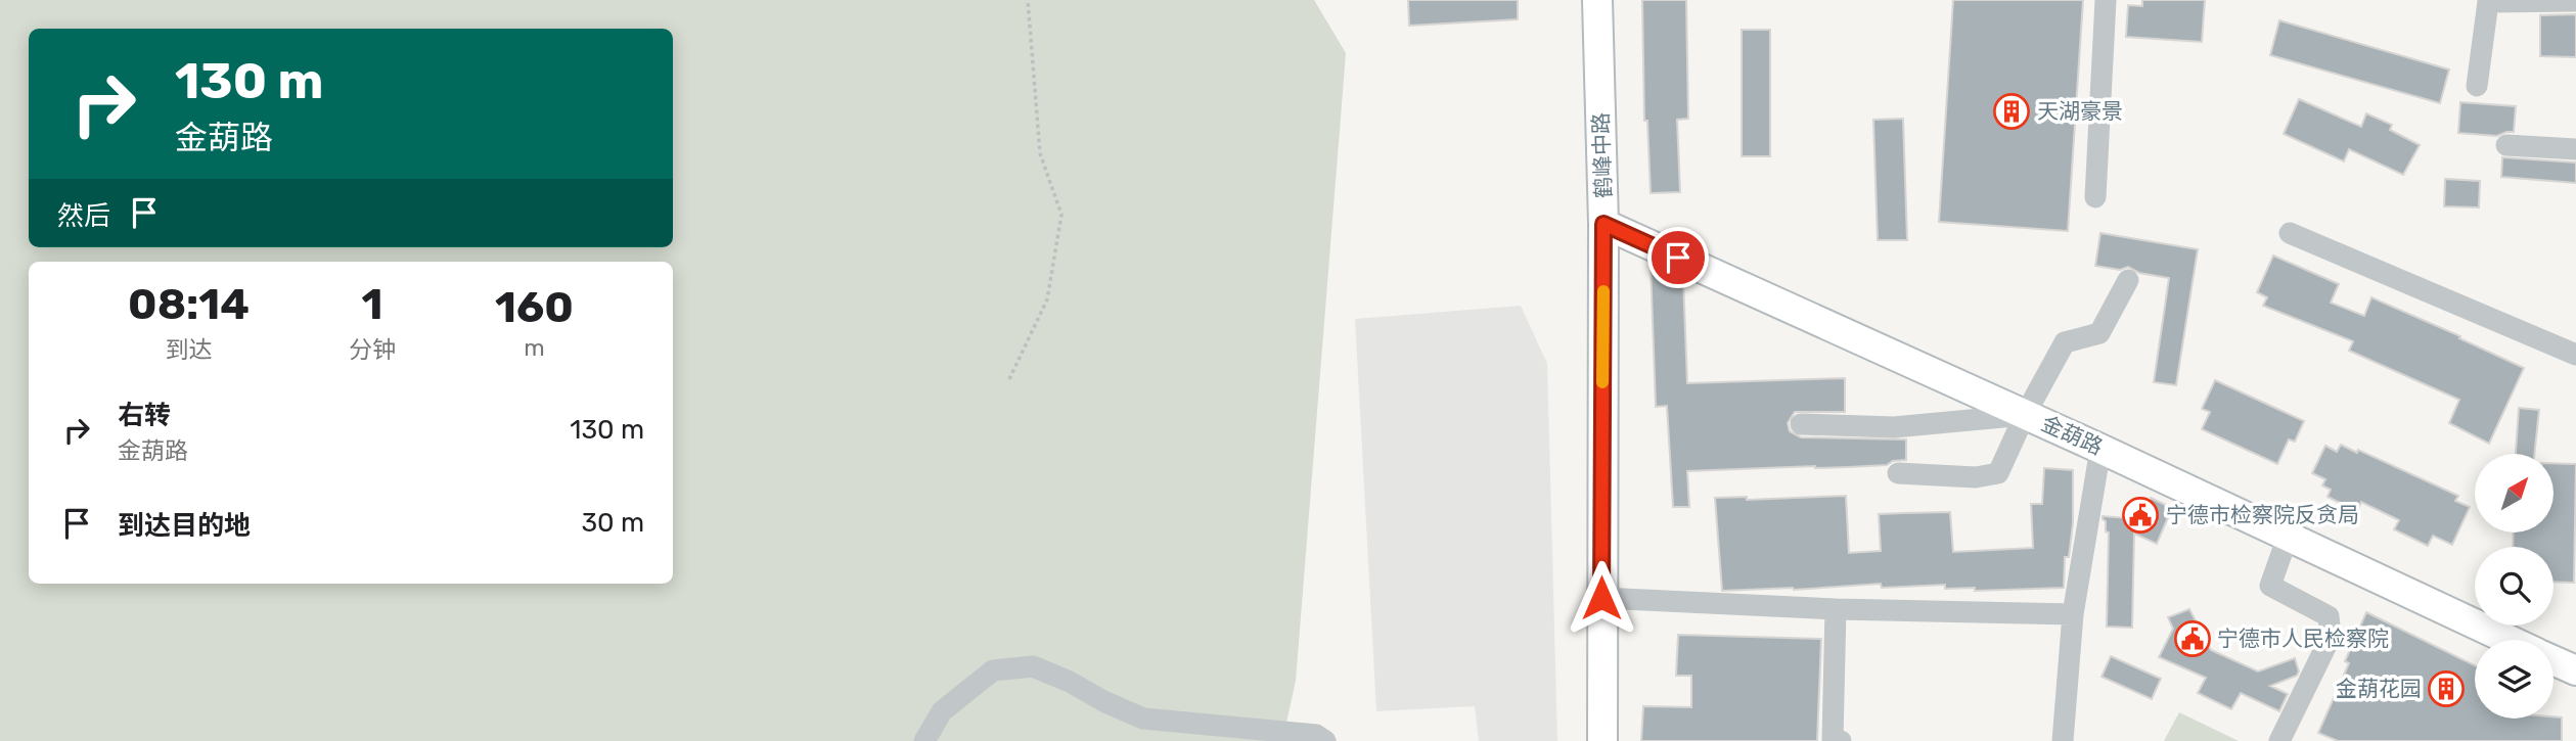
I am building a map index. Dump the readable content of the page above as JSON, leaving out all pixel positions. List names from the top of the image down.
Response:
{
  "streets": {
    "street": ["鹤峰中路", "金葫路"]
  },
  "crossings": [
    ["鹤峰中路", "金葫路"]
  ],
  "places": {
    "building": ["天湖豪景", "金葫花园"],
    "public building": ["宁德市检察院反贪局", "宁德市人民检察院"]
  },
  "north": "top right",
  "page": {
    "turn": ["130 m", "金葫路"],
    "then": "然后",
    "eta": [
      "08:14",
      "到达",
      "1",
      "分钟",
      "160",
      "m"
    ],
    "list": [
      {
        "name": "右转",
        "note": "金葫路",
        "value": "130 m"
      },
      {
        "name": "到达目的地",
        "value": "30 m"
      }
    ]
  }
}
